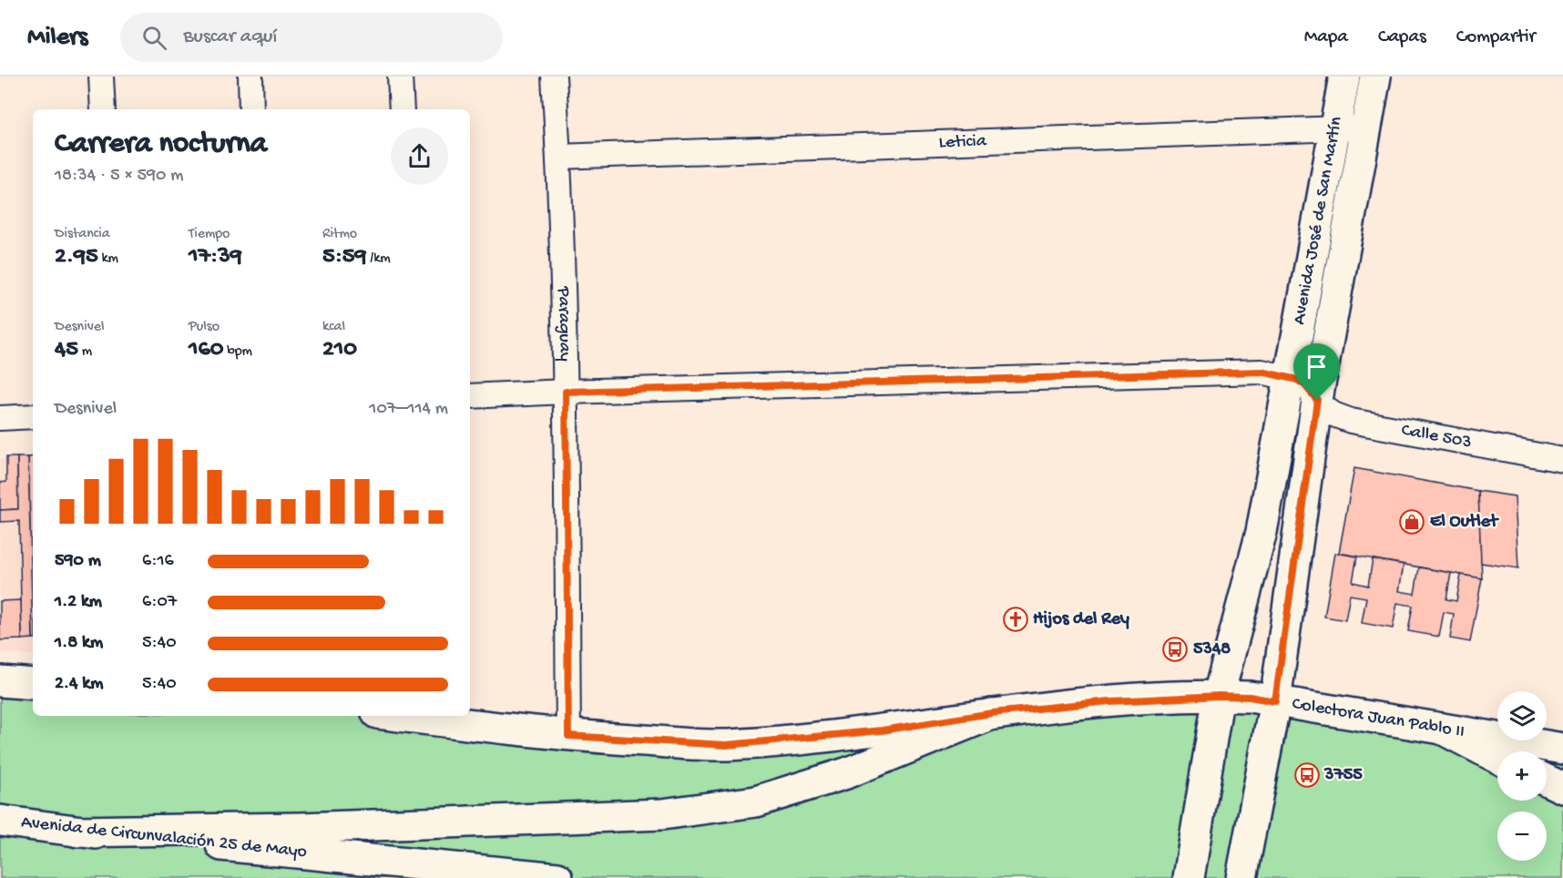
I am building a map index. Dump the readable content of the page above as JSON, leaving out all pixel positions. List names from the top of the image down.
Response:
{
  "streets": {
    "main road": ["Avenida José de San Martín", "Colectora Juan Pablo II", "Avenida de Circunvalación 25 de Mayo"],
    "street": ["Leticia", "Paraguay", "Calle 503"]
  },
  "crossings": [
    ["Leticia", "Avenida José de San Martín"],
    ["Leticia", "Paraguay"],
    ["Avenida José de San Martín", "Calle 503"],
    ["Avenida José de San Martín", "Colectora Juan Pablo II"],
    ["Paraguay", "Colectora Juan Pablo II"]
  ],
  "places": {
    "shop": ["El Outlet"],
    "church": ["Hijos del Rey"],
    "bus stop": ["5348", "3755"]
  },
  "page": {
    "header": "Milers",
    "search": "Buscar aquí",
    "nav": ["Mapa", "Capas", "Compartir"],
    "heading": ["Carrera nocturna", "18:34 · 5 × 590 m"],
    "stats": [
      ["Distancia", "2.95 km"],
      ["Tiempo", "17:39"],
      ["Ritmo", "5:59 /km"],
      ["Desnivel", "45 m"],
      ["Pulso", "160 bpm"],
      ["kcal", "210"]
    ],
    "chart": ["Desnivel", "107–114 m"],
    "list": [
      {
        "name": "590 m",
        "note": "6:16"
      },
      {
        "name": "1.2 km",
        "note": "6:07"
      },
      {
        "name": "1.8 km",
        "note": "5:40"
      },
      {
        "name": "2.4 km",
        "note": "5:40"
      }
    ],
    "map_buttons": ["+", "−"]
  }
}
